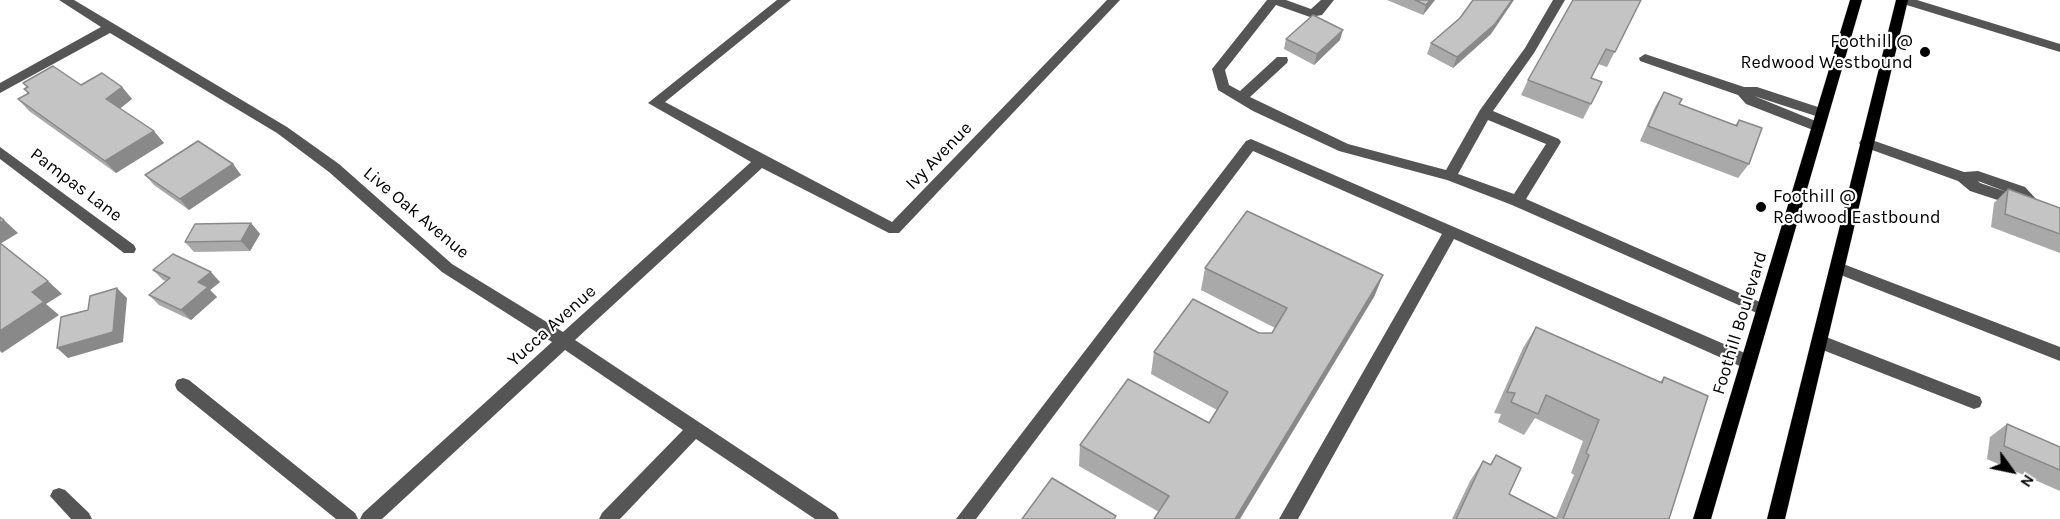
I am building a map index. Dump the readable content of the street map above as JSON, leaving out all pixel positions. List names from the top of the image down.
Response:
{
  "streets": {
    "main road": ["Foothill Boulevard"],
    "street": [
      "Ivy Avenue",
      "Pampas Lane",
      "Live Oak Avenue",
      "Yucca Avenue"
    ]
  },
  "crossings": [
    ["Ivy Avenue", "Yucca Avenue"],
    ["Live Oak Avenue", "Yucca Avenue"]
  ],
  "places": ["Foothill @ Redwood Westbound", "Foothill @ Redwood Eastbound"],
  "north": "bottom right"
}
